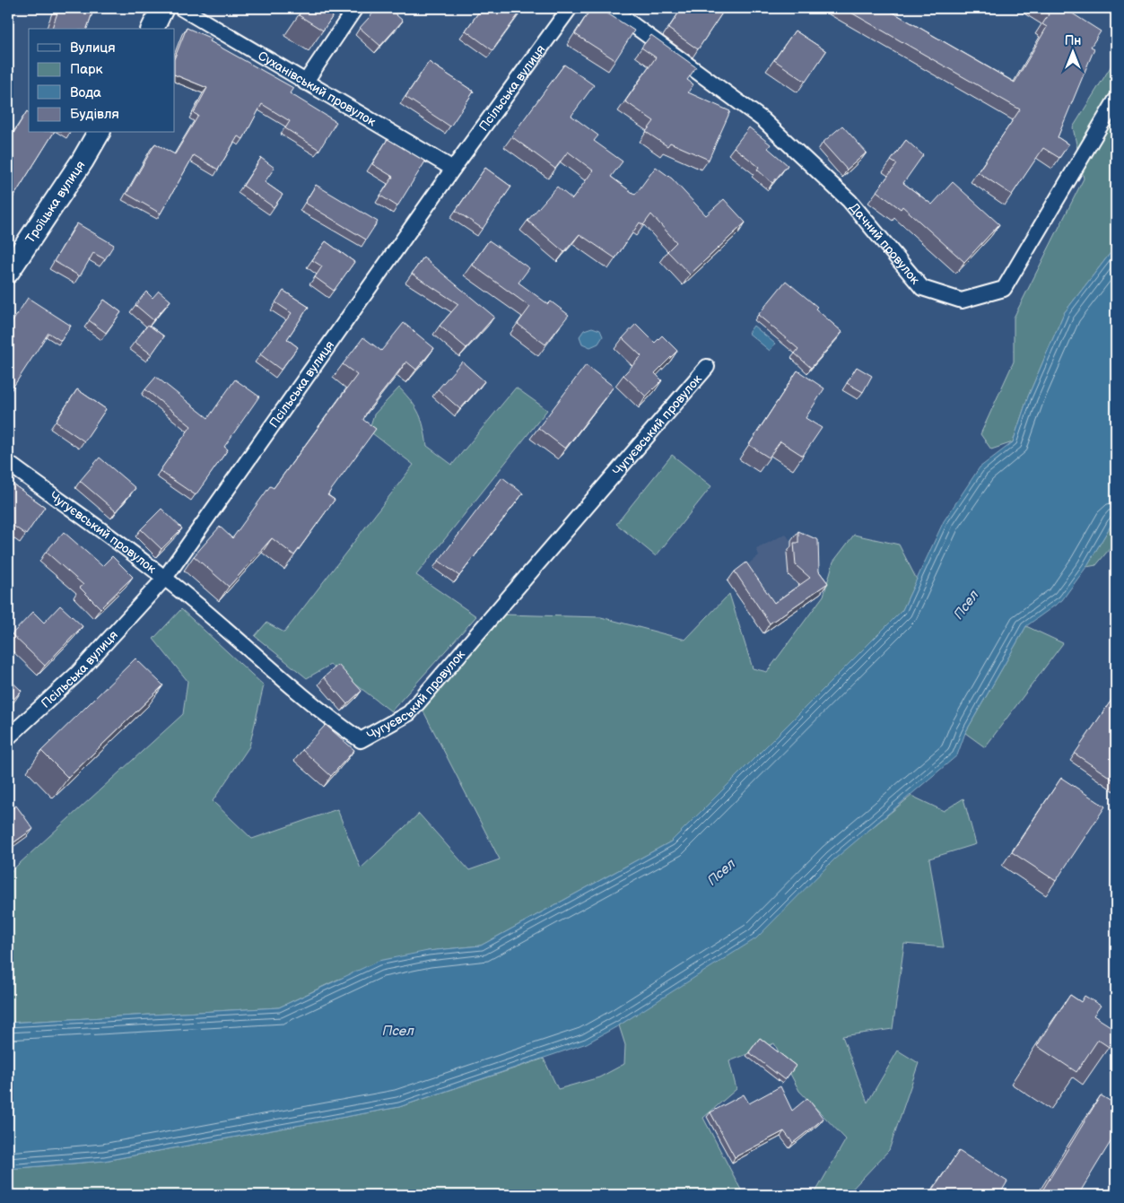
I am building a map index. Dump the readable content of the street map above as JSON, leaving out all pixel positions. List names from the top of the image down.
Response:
{
  "streets": {
    "main road": ["Троїцька вулиця"],
    "street": [
      "Псільська вулиця",
      "Суханівський провулок",
      "Дачний провулок",
      "Чугуєвський провулок"
    ]
  },
  "crossings": [
    ["Псільська вулиця", "Суханівський провулок"],
    ["Псільська вулиця", "Чугуєвський провулок"]
  ],
  "water": ["Псел"],
  "legend": [
    "Вулиця",
    "Парк",
    "Вода",
    "Будівля"
  ],
  "north": "top"
}
